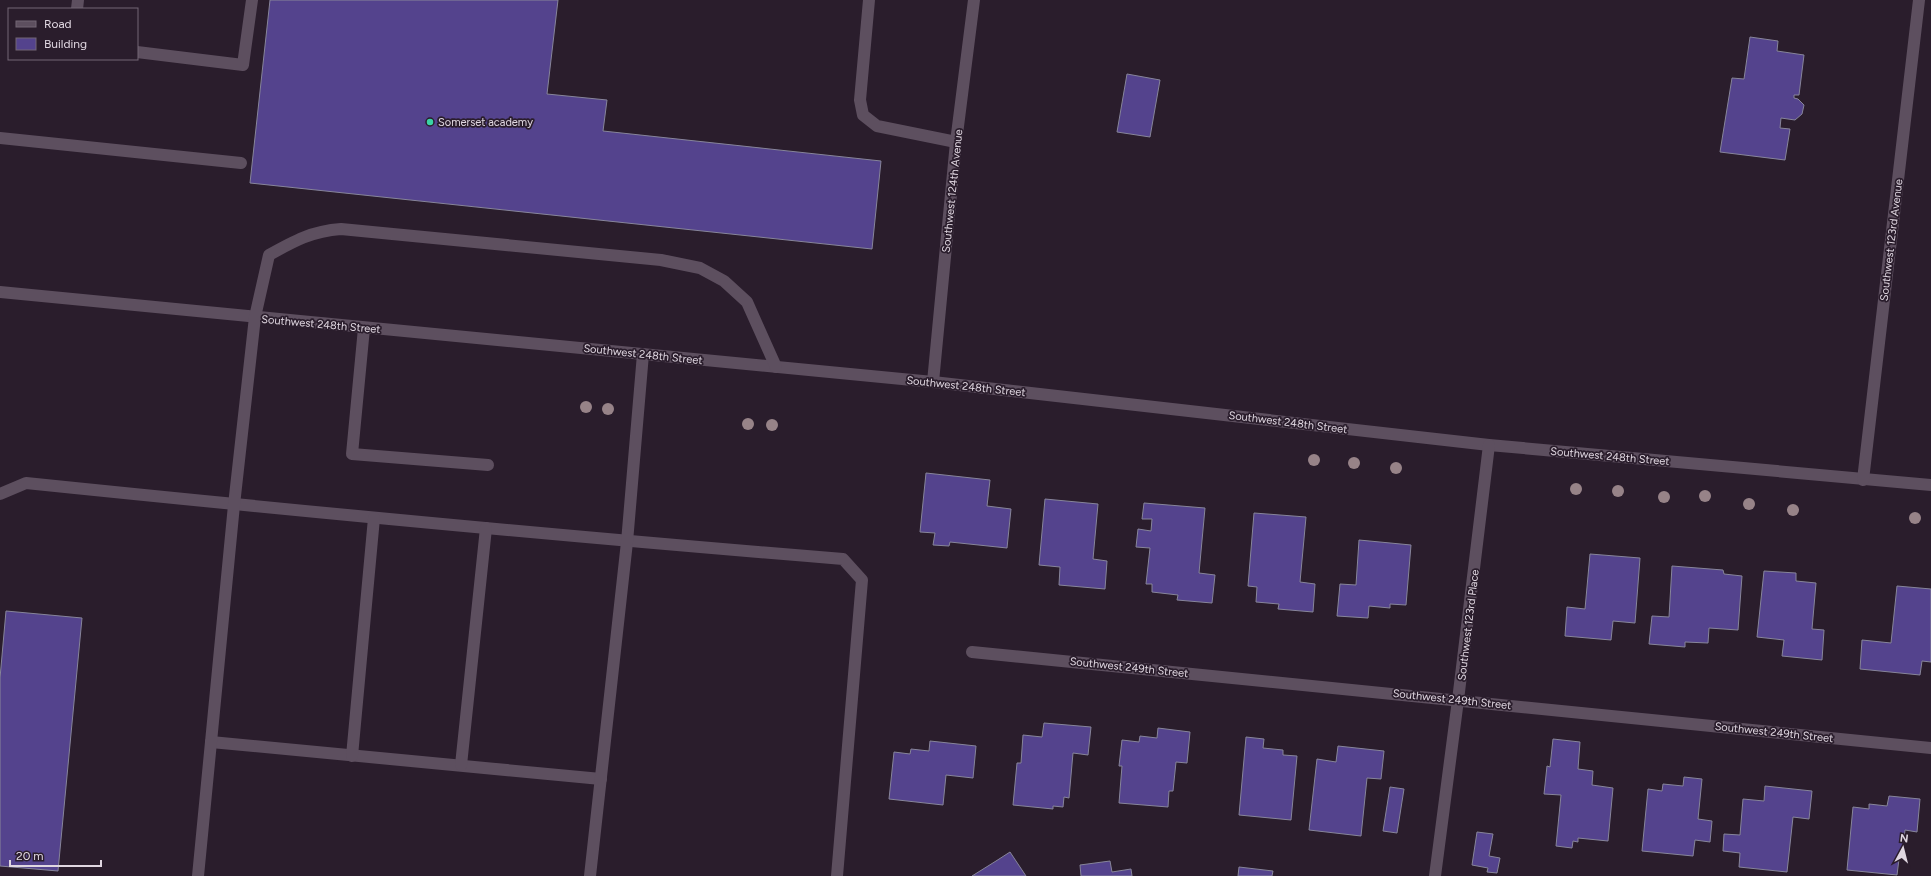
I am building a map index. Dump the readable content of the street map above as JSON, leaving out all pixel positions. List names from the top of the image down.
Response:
{
  "streets": {
    "street": [
      "Southwest 124th Avenue",
      "Southwest 123rd Avenue",
      "Southwest 248th Street",
      "Southwest 123rd Place",
      "Southwest 249th Street"
    ]
  },
  "crossings": [
    ["Southwest 124th Avenue", "Southwest 248th Street"],
    ["Southwest 123rd Avenue", "Southwest 248th Street"],
    ["Southwest 248th Street", "Southwest 123rd Place"],
    ["Southwest 123rd Place", "Southwest 249th Street"]
  ],
  "places": ["Somerset academy"],
  "legend": ["Road", "Building"],
  "scale_bar": "20 m",
  "north": "top"
}
